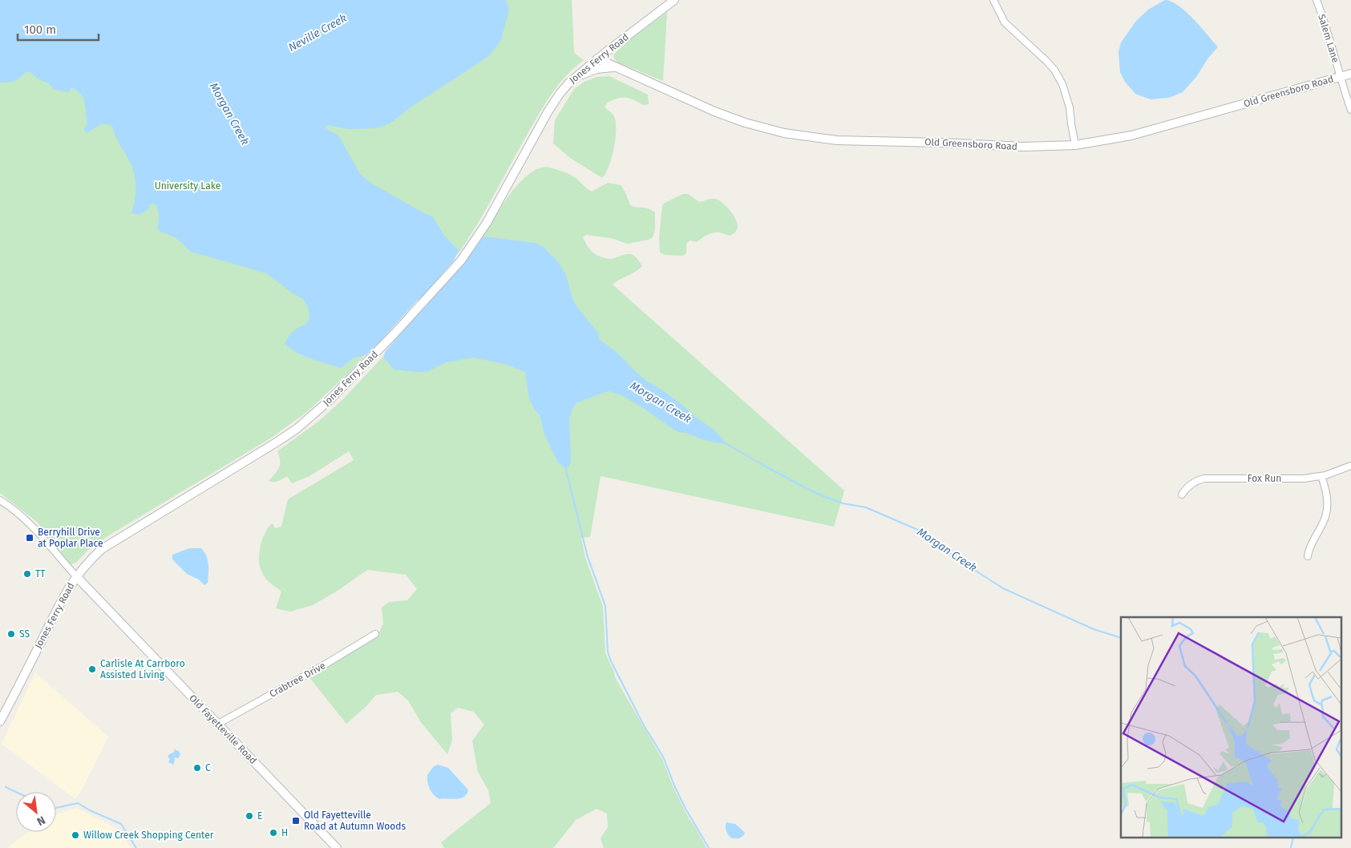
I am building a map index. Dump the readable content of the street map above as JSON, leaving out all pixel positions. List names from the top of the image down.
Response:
{
  "streets": {
    "street": [
      "Salem Lane",
      "Jones Ferry Road",
      "Old Greensboro Road",
      "Fox Run",
      "Crabtree Drive",
      "Old Fayetteville Road"
    ]
  },
  "crossings": [
    ["Salem Lane", "Old Greensboro Road"],
    ["Jones Ferry Road", "Old Greensboro Road"],
    ["Jones Ferry Road", "Old Fayetteville Road"],
    ["Crabtree Drive", "Old Fayetteville Road"]
  ],
  "water": ["Neville Creek", "Morgan Creek"],
  "parks": ["University Lake"],
  "places": {
    "transit": ["Berryhill Drive at Poplar Place", "Old Fayetteville Road at Autumn Woods"],
    "other": [
      "TT",
      "SS",
      "Carlisle At Carrboro Assisted Living",
      "C",
      "E",
      "H",
      "Willow Creek Shopping Center"
    ]
  },
  "scale_bar": "100 m",
  "north": "bottom right"
}
